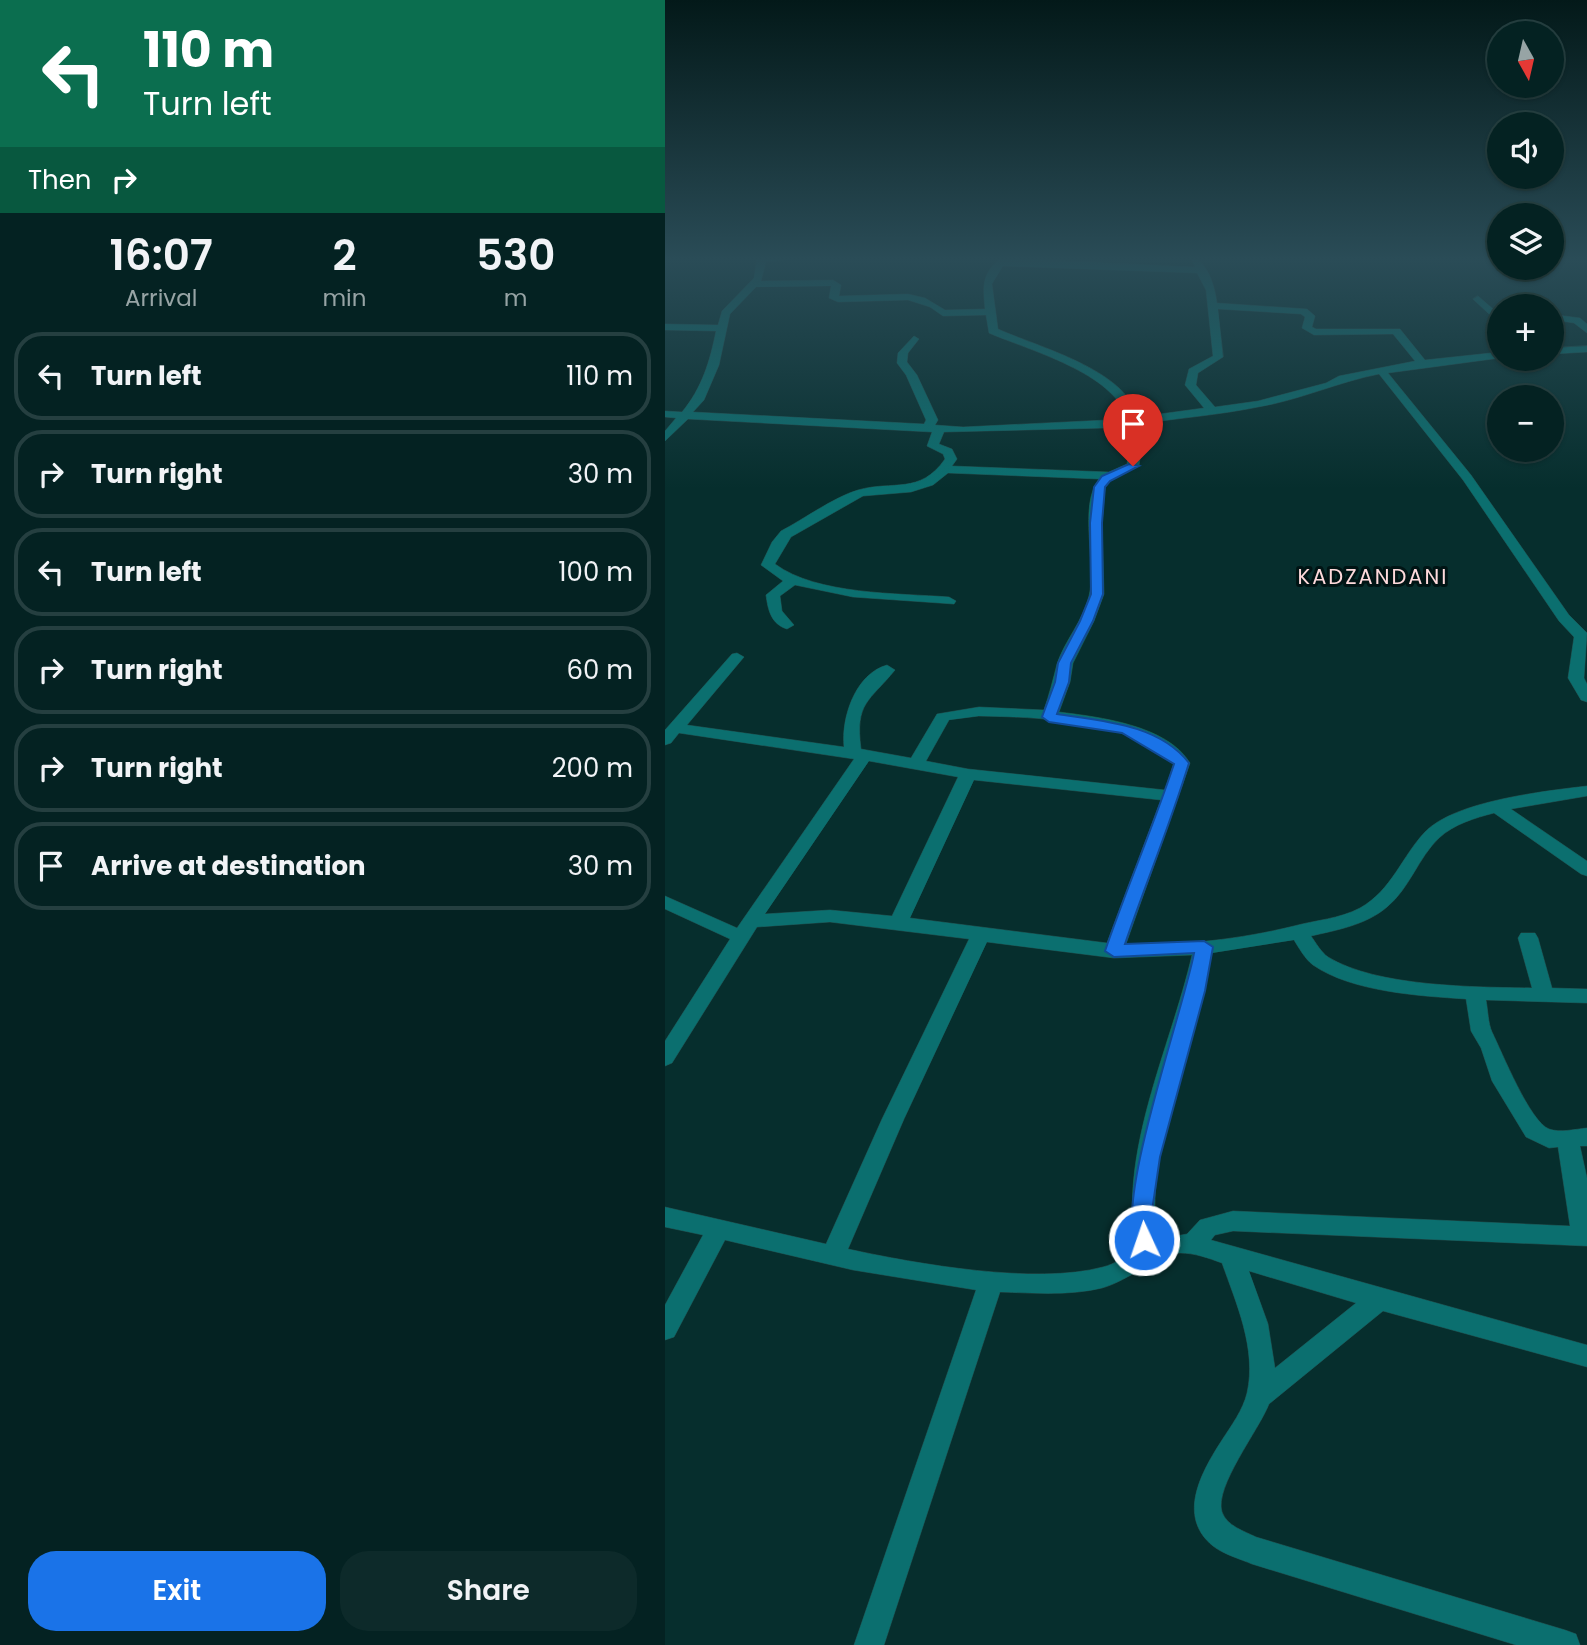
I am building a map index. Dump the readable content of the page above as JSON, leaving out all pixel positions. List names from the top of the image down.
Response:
{
  "districts": ["KADZANDANI"],
  "north": "bottom",
  "page": {
    "turn": ["110 m", "Turn left"],
    "map_buttons": ["+", "−"],
    "then": "Then",
    "eta": [
      "16:07",
      "Arrival",
      "2",
      "min",
      "530",
      "m"
    ],
    "list": [
      {
        "name": "Turn left",
        "value": "110 m"
      },
      {
        "name": "Turn right",
        "value": "30 m"
      },
      {
        "name": "Turn left",
        "value": "100 m"
      },
      {
        "name": "Turn right",
        "value": "60 m"
      },
      {
        "name": "Turn right",
        "value": "200 m"
      },
      {
        "name": "Arrive at destination",
        "value": "30 m"
      }
    ],
    "buttons": ["Exit", "Share"]
  }
}
